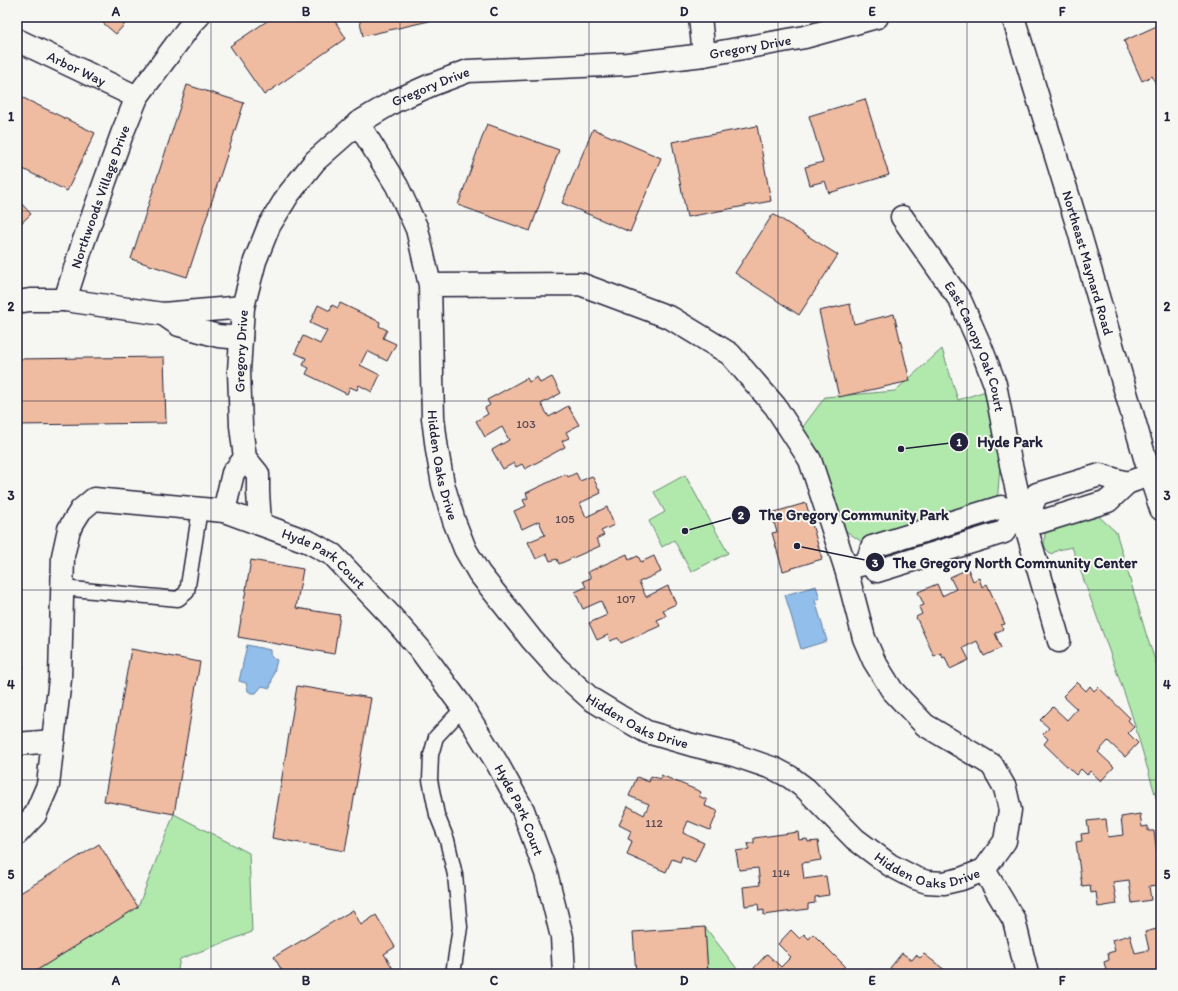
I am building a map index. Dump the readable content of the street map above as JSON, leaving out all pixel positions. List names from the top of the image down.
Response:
{
  "streets": {
    "street": [
      "Gregory Drive",
      "Arbor Way",
      "Northwoods Village Drive",
      "Northeast Maynard Road",
      "East Canopy Oak Court",
      "Hidden Oaks Drive",
      "Hyde Park Court"
    ]
  },
  "crossings": [
    ["Gregory Drive", "Hidden Oaks Drive"],
    ["Arbor Way", "Northwoods Village Drive"]
  ],
  "places": ["Hyde Park", "The Gregory Community Park", "The Gregory North Community Center"],
  "house_numbers": [
    "103",
    "105",
    "107",
    "112",
    "114"
  ],
  "grid": {
    "columns": [
      "A",
      "B",
      "C",
      "D",
      "E",
      "F"
    ],
    "rows": [
      "1",
      "2",
      "3",
      "4",
      "5"
    ]
  }
}
